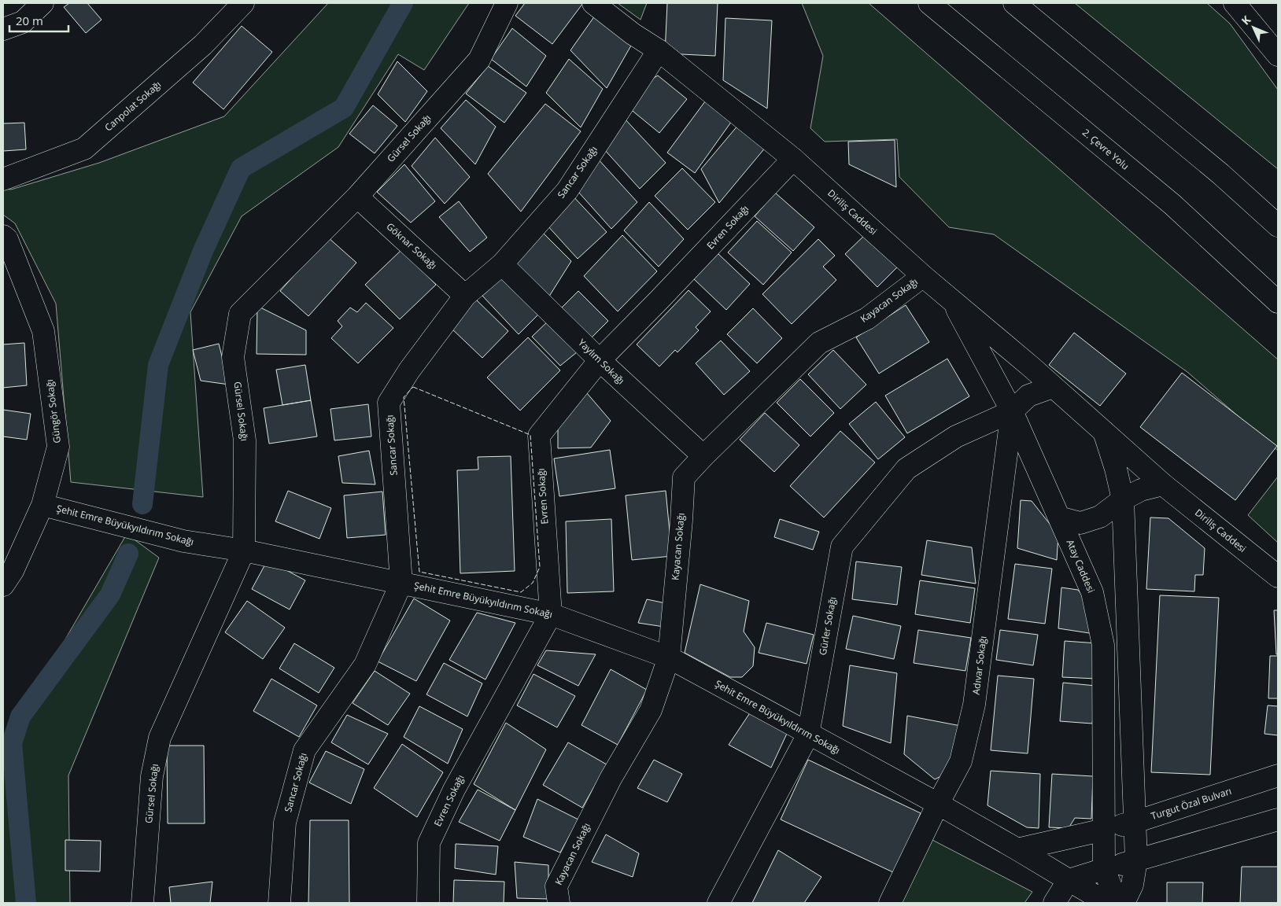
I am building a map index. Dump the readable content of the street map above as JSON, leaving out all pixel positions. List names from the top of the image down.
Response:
{
  "streets": {
    "main road": [
      "Canpolat Sokağı",
      "Gürsel Sokağı",
      "2. Çevre Yolu",
      "Sancar Sokağı",
      "Diriliş Caddesi",
      "Evren Sokağı",
      "Göknar Sokağı",
      "Kayacan Sokağı",
      "Yaylım Sokağı",
      "Güngör Sokağı",
      "Şehit Emre Büyükyıldırım Sokağı",
      "Atay Caddesi",
      "Gürler Sokağı",
      "Adıvar Sokağı",
      "Turgut Özal Bulvarı"
    ]
  },
  "crossings": [
    ["Gürsel Sokağı", "Göknar Sokağı"],
    ["Gürsel Sokağı", "Şehit Emre Büyükyıldırım Sokağı"],
    ["Sancar Sokağı", "Diriliş Caddesi"],
    ["Sancar Sokağı", "Göknar Sokağı"],
    ["Sancar Sokağı", "Yaylım Sokağı"],
    ["Sancar Sokağı", "Şehit Emre Büyükyıldırım Sokağı"],
    ["Diriliş Caddesi", "Evren Sokağı"],
    ["Diriliş Caddesi", "Kayacan Sokağı"],
    ["Diriliş Caddesi", "Atay Caddesi"],
    ["Diriliş Caddesi", "Gürler Sokağı"],
    ["Evren Sokağı", "Yaylım Sokağı"],
    ["Evren Sokağı", "Şehit Emre Büyükyıldırım Sokağı"],
    ["Kayacan Sokağı", "Yaylım Sokağı"],
    ["Kayacan Sokağı", "Şehit Emre Büyükyıldırım Sokağı"],
    ["Güngör Sokağı", "Şehit Emre Büyükyıldırım Sokağı"],
    ["Şehit Emre Büyükyıldırım Sokağı", "Gürler Sokağı"],
    ["Şehit Emre Büyükyıldırım Sokağı", "Adıvar Sokağı"],
    ["Atay Caddesi", "Gürler Sokağı"],
    ["Atay Caddesi", "Adıvar Sokağı"],
    ["Atay Caddesi", "Turgut Özal Bulvarı"],
    ["Gürler Sokağı", "Adıvar Sokağı"]
  ],
  "scale_bar": "20 m",
  "north": "top left"
}
